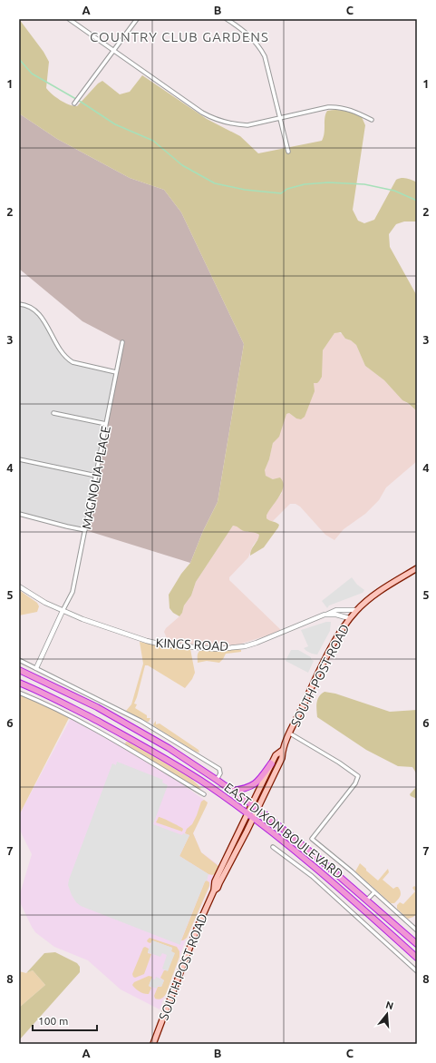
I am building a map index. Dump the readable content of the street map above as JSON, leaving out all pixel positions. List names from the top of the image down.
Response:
{
  "streets": {
    "highway": ["EAST DIXON BOULEVARD"],
    "main road": ["SOUTH POST ROAD"],
    "street": ["MAGNOLIA PLACE", "KINGS ROAD"]
  },
  "crossings": [
    ["MAGNOLIA PLACE", "KINGS ROAD"],
    ["KINGS ROAD", "SOUTH POST ROAD"],
    ["SOUTH POST ROAD", "EAST DIXON BOULEVARD"]
  ],
  "districts": ["COUNTRY CLUB GARDENS"],
  "scale_bar": "100 m",
  "north": "top",
  "grid": {
    "columns": ["A", "B", "C"],
    "rows": [
      "1",
      "2",
      "3",
      "4",
      "5",
      "6",
      "7",
      "8"
    ]
  }
}
